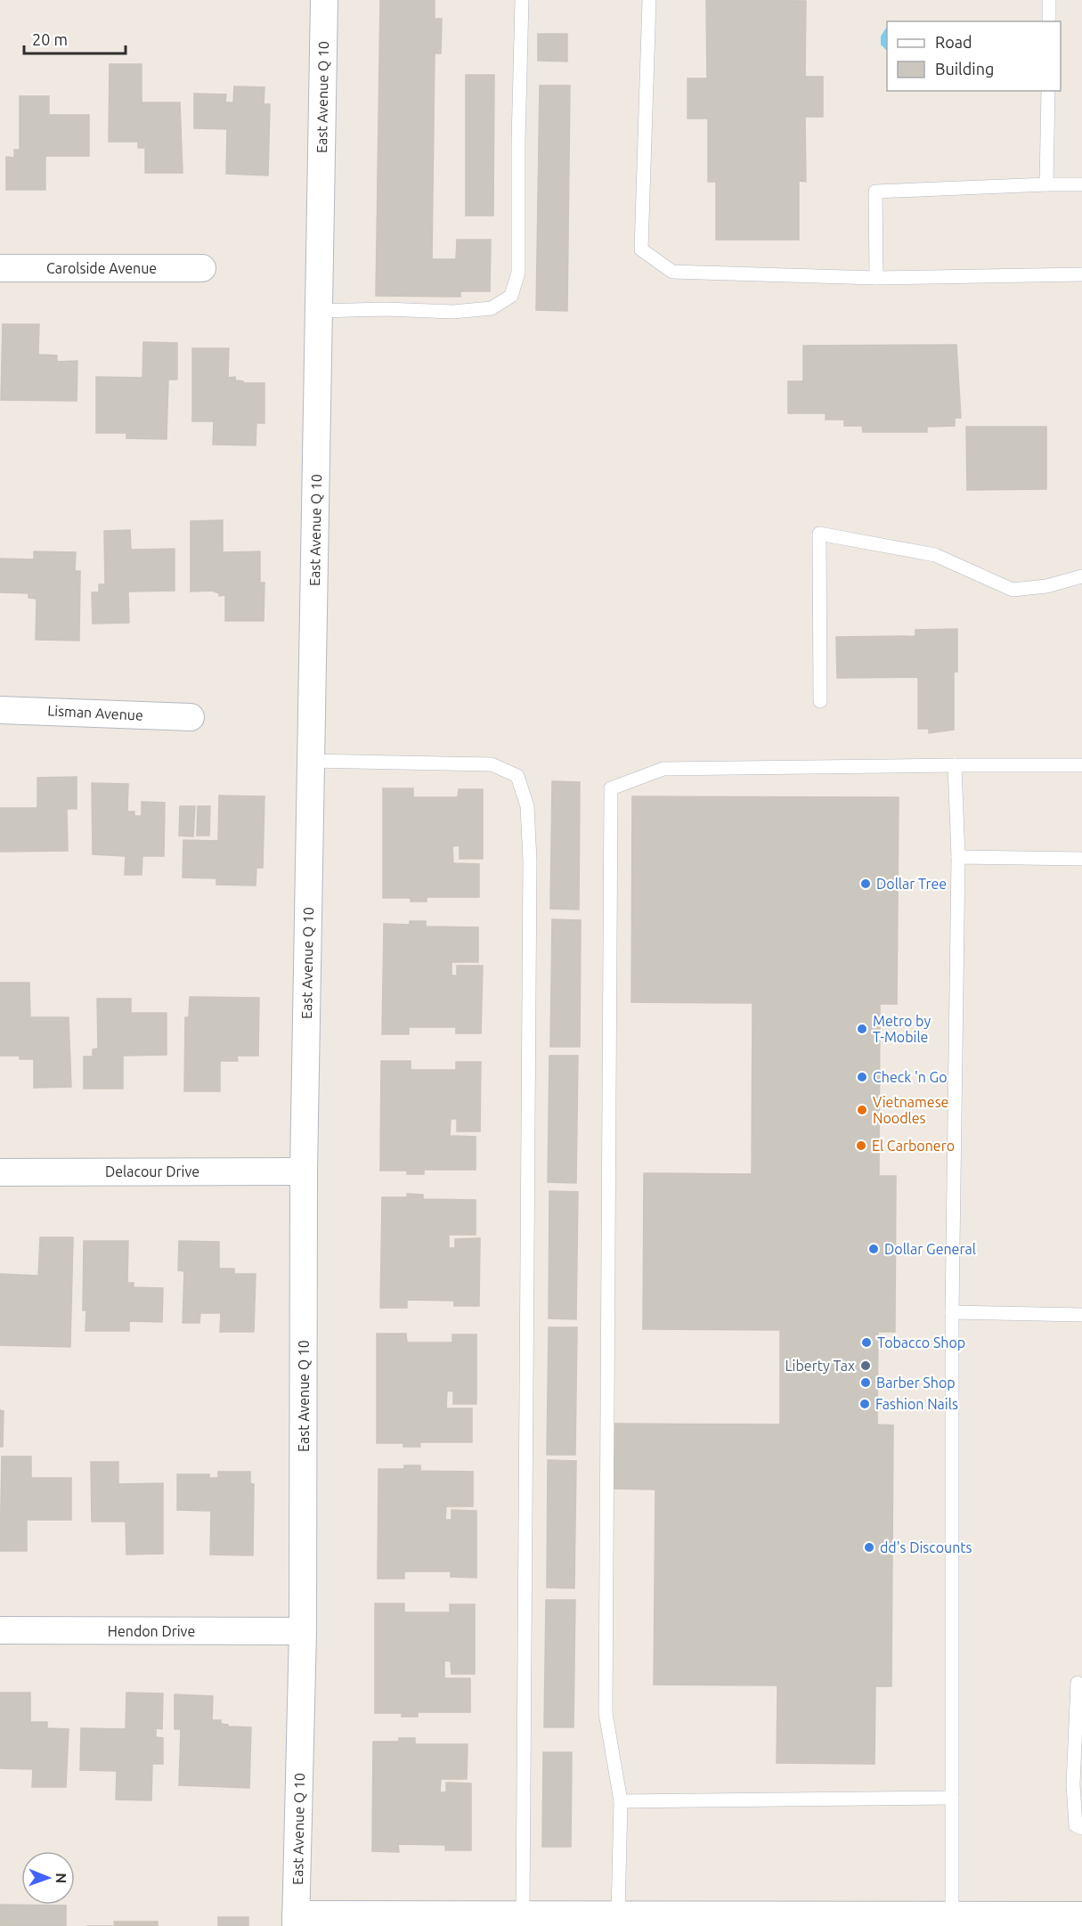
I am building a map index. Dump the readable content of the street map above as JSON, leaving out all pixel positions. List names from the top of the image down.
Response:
{
  "streets": {
    "street": [
      "East Avenue Q 10",
      "Carolside Avenue",
      "Lisman Avenue",
      "Delacour Drive",
      "Hendon Drive"
    ]
  },
  "crossings": [
    ["East Avenue Q 10", "Delacour Drive"],
    ["East Avenue Q 10", "Hendon Drive"]
  ],
  "places": [
    "Dollar Tree",
    "Metro by T-Mobile",
    "Check 'n Go",
    "Vietnamese Noodles",
    "El Carbonero",
    "Dollar General",
    "Tobacco Shop",
    "Liberty Tax",
    "Barber Shop",
    "Fashion Nails",
    "dd's Discounts"
  ],
  "legend": ["Road", "Building"],
  "scale_bar": "20 m",
  "north": "right"
}
